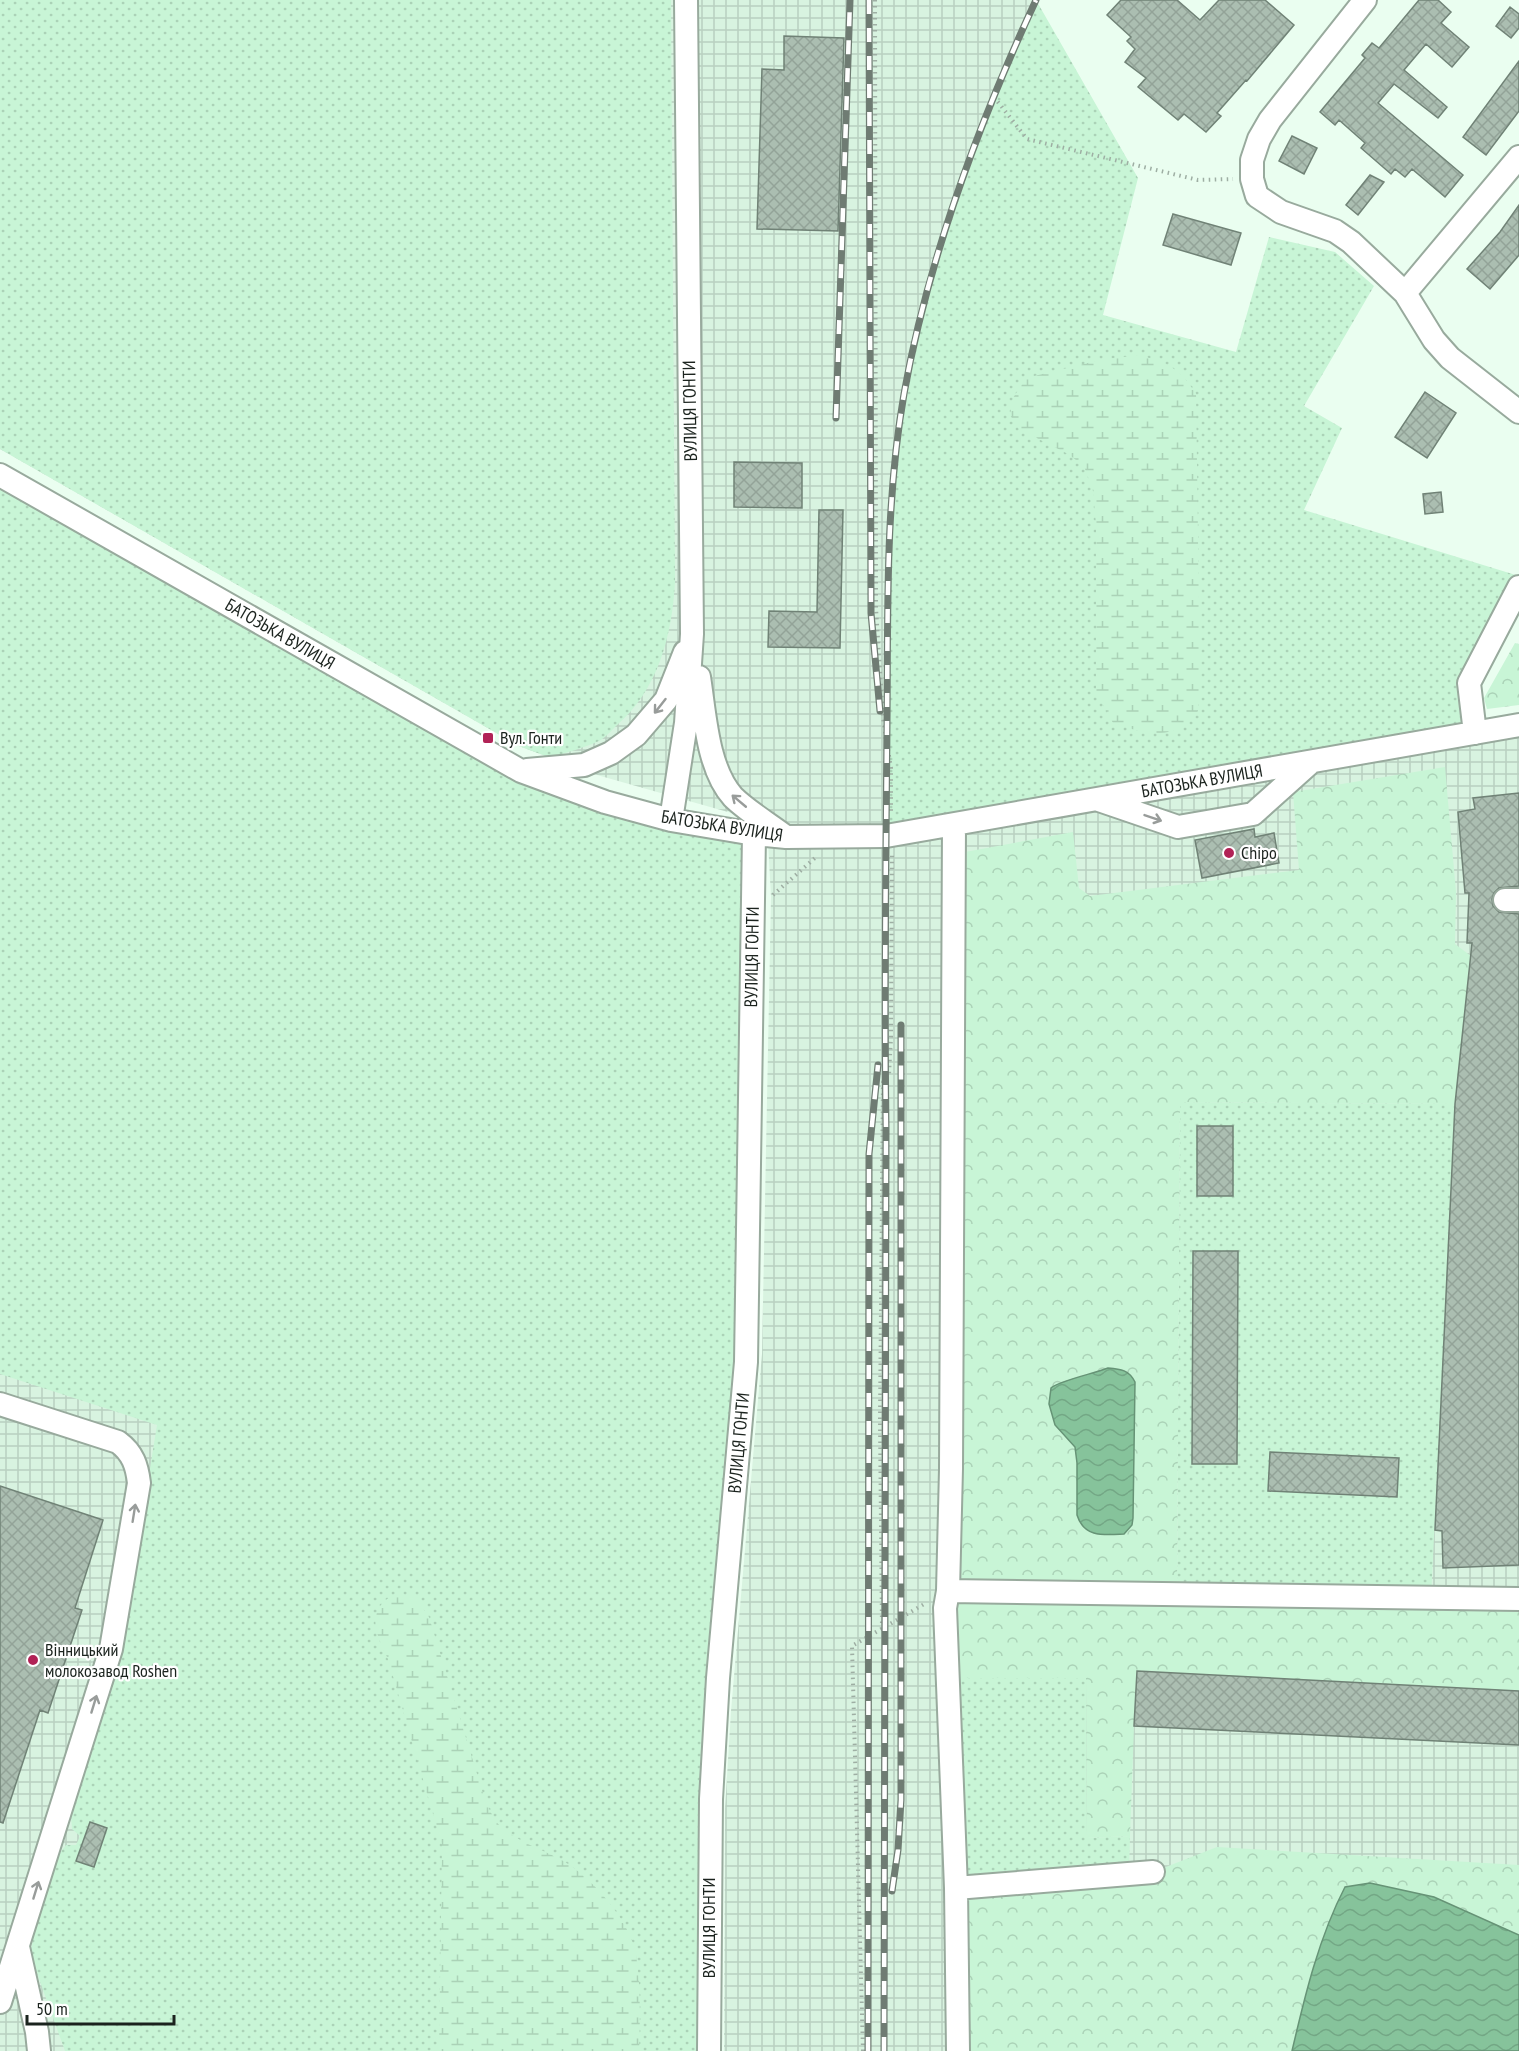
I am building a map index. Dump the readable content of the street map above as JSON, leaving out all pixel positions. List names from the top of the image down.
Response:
{
  "streets": {
    "street": ["ВУЛИЦЯ ГОНТИ", "БАТОЗЬКА ВУЛИЦЯ"]
  },
  "crossings": [
    ["ВУЛИЦЯ ГОНТИ", "БАТОЗЬКА ВУЛИЦЯ"]
  ],
  "places": {
    "transit": ["Вул. Гонти"],
    "other": ["Chipo", "Вінницький молокозавод Roshen"]
  },
  "scale_bar": "50 m"
}
